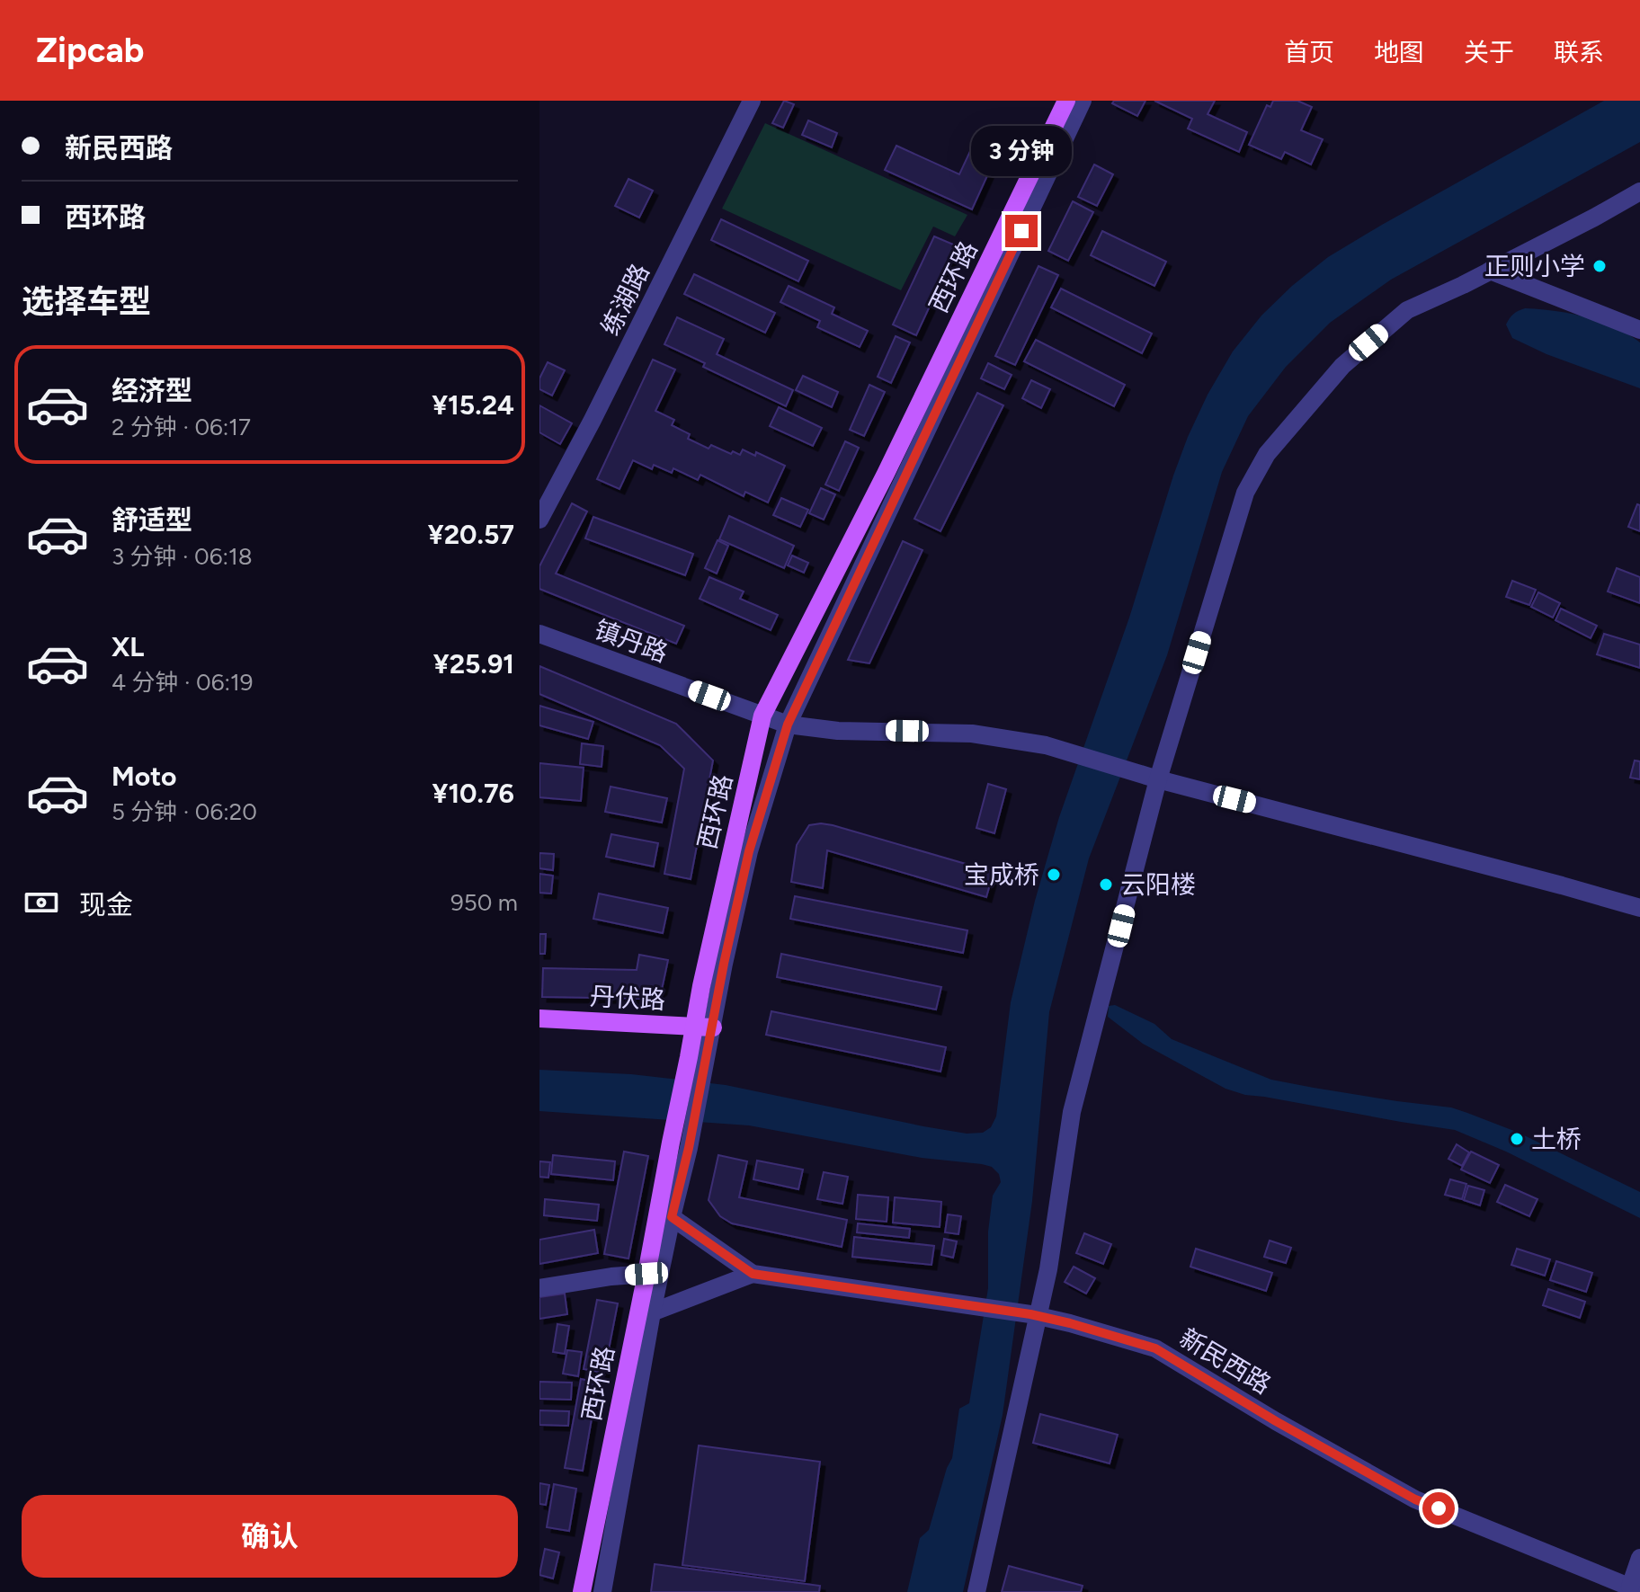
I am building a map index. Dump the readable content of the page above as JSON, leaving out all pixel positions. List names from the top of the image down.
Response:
{
  "streets": {
    "main road": ["西环路", "丹伏路"],
    "street": ["练湖路", "镇丹路", "新民西路"]
  },
  "crossings": [
    ["西环路", "镇丹路"],
    ["西环路", "丹伏路"],
    ["西环路", "新民西路"]
  ],
  "places": [
    "正则小学",
    "宝成桥",
    "云阳楼",
    "土桥"
  ],
  "page": {
    "header": "Zipcab",
    "nav": [
      "首页",
      "地图",
      "关于",
      "联系"
    ],
    "banner": ["新民西路", "西环路"],
    "bubble": "3 分钟",
    "heading": "选择车型",
    "list": [
      {
        "name": "经济型",
        "note": "2 分钟 · 06:17",
        "value": "¥15.24"
      },
      {
        "name": "舒适型",
        "note": "3 分钟 · 06:18",
        "value": "¥20.57"
      },
      {
        "name": "XL",
        "note": "4 分钟 · 06:19",
        "value": "¥25.91"
      },
      {
        "name": "Moto",
        "note": "5 分钟 · 06:20",
        "value": "¥10.76"
      }
    ],
    "pay": ["现金", "950 m"],
    "buttons": "确认"
  }
}
